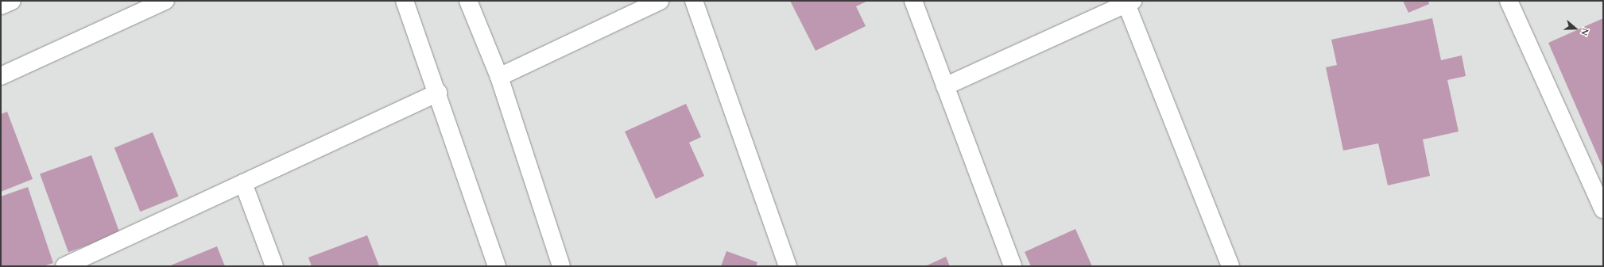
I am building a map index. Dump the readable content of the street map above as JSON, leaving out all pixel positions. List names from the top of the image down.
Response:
{
  "north": "right"
}
